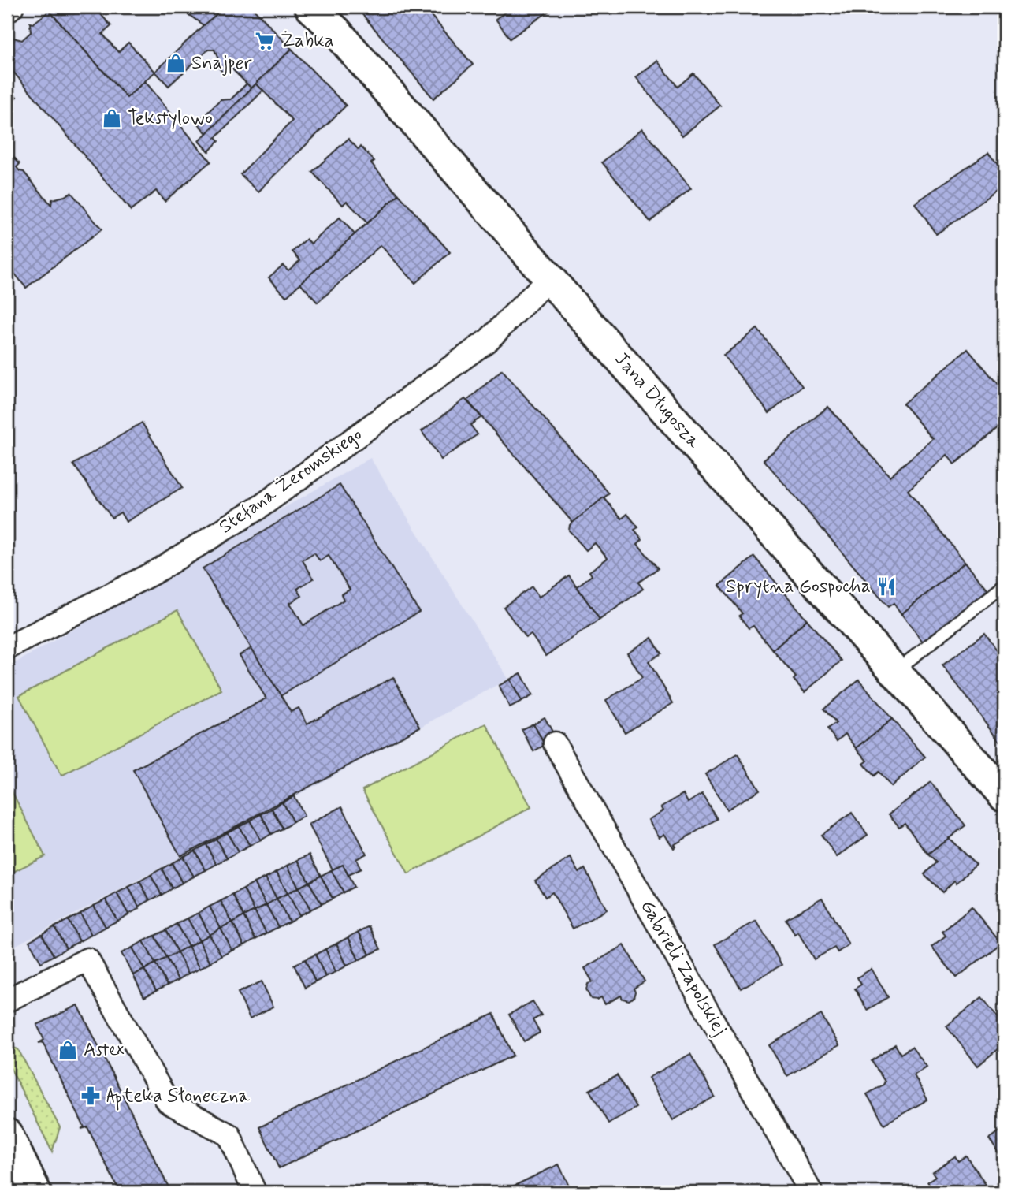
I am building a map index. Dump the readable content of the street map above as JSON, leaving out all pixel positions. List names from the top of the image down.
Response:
{
  "streets": {
    "street": ["Jana Długosza", "Stefana Żeromskiego", "Gabrieli Zapolskiej"]
  },
  "crossings": [
    ["Jana Długosza", "Stefana Żeromskiego"]
  ],
  "places": {
    "supermarket": ["Żabka"],
    "shop": ["Snajper", "Tekstylowo", "Astex"],
    "restaurant": ["Sprytna Gospocha"],
    "pharmacy": ["Apteka Słoneczna"]
  }
}
